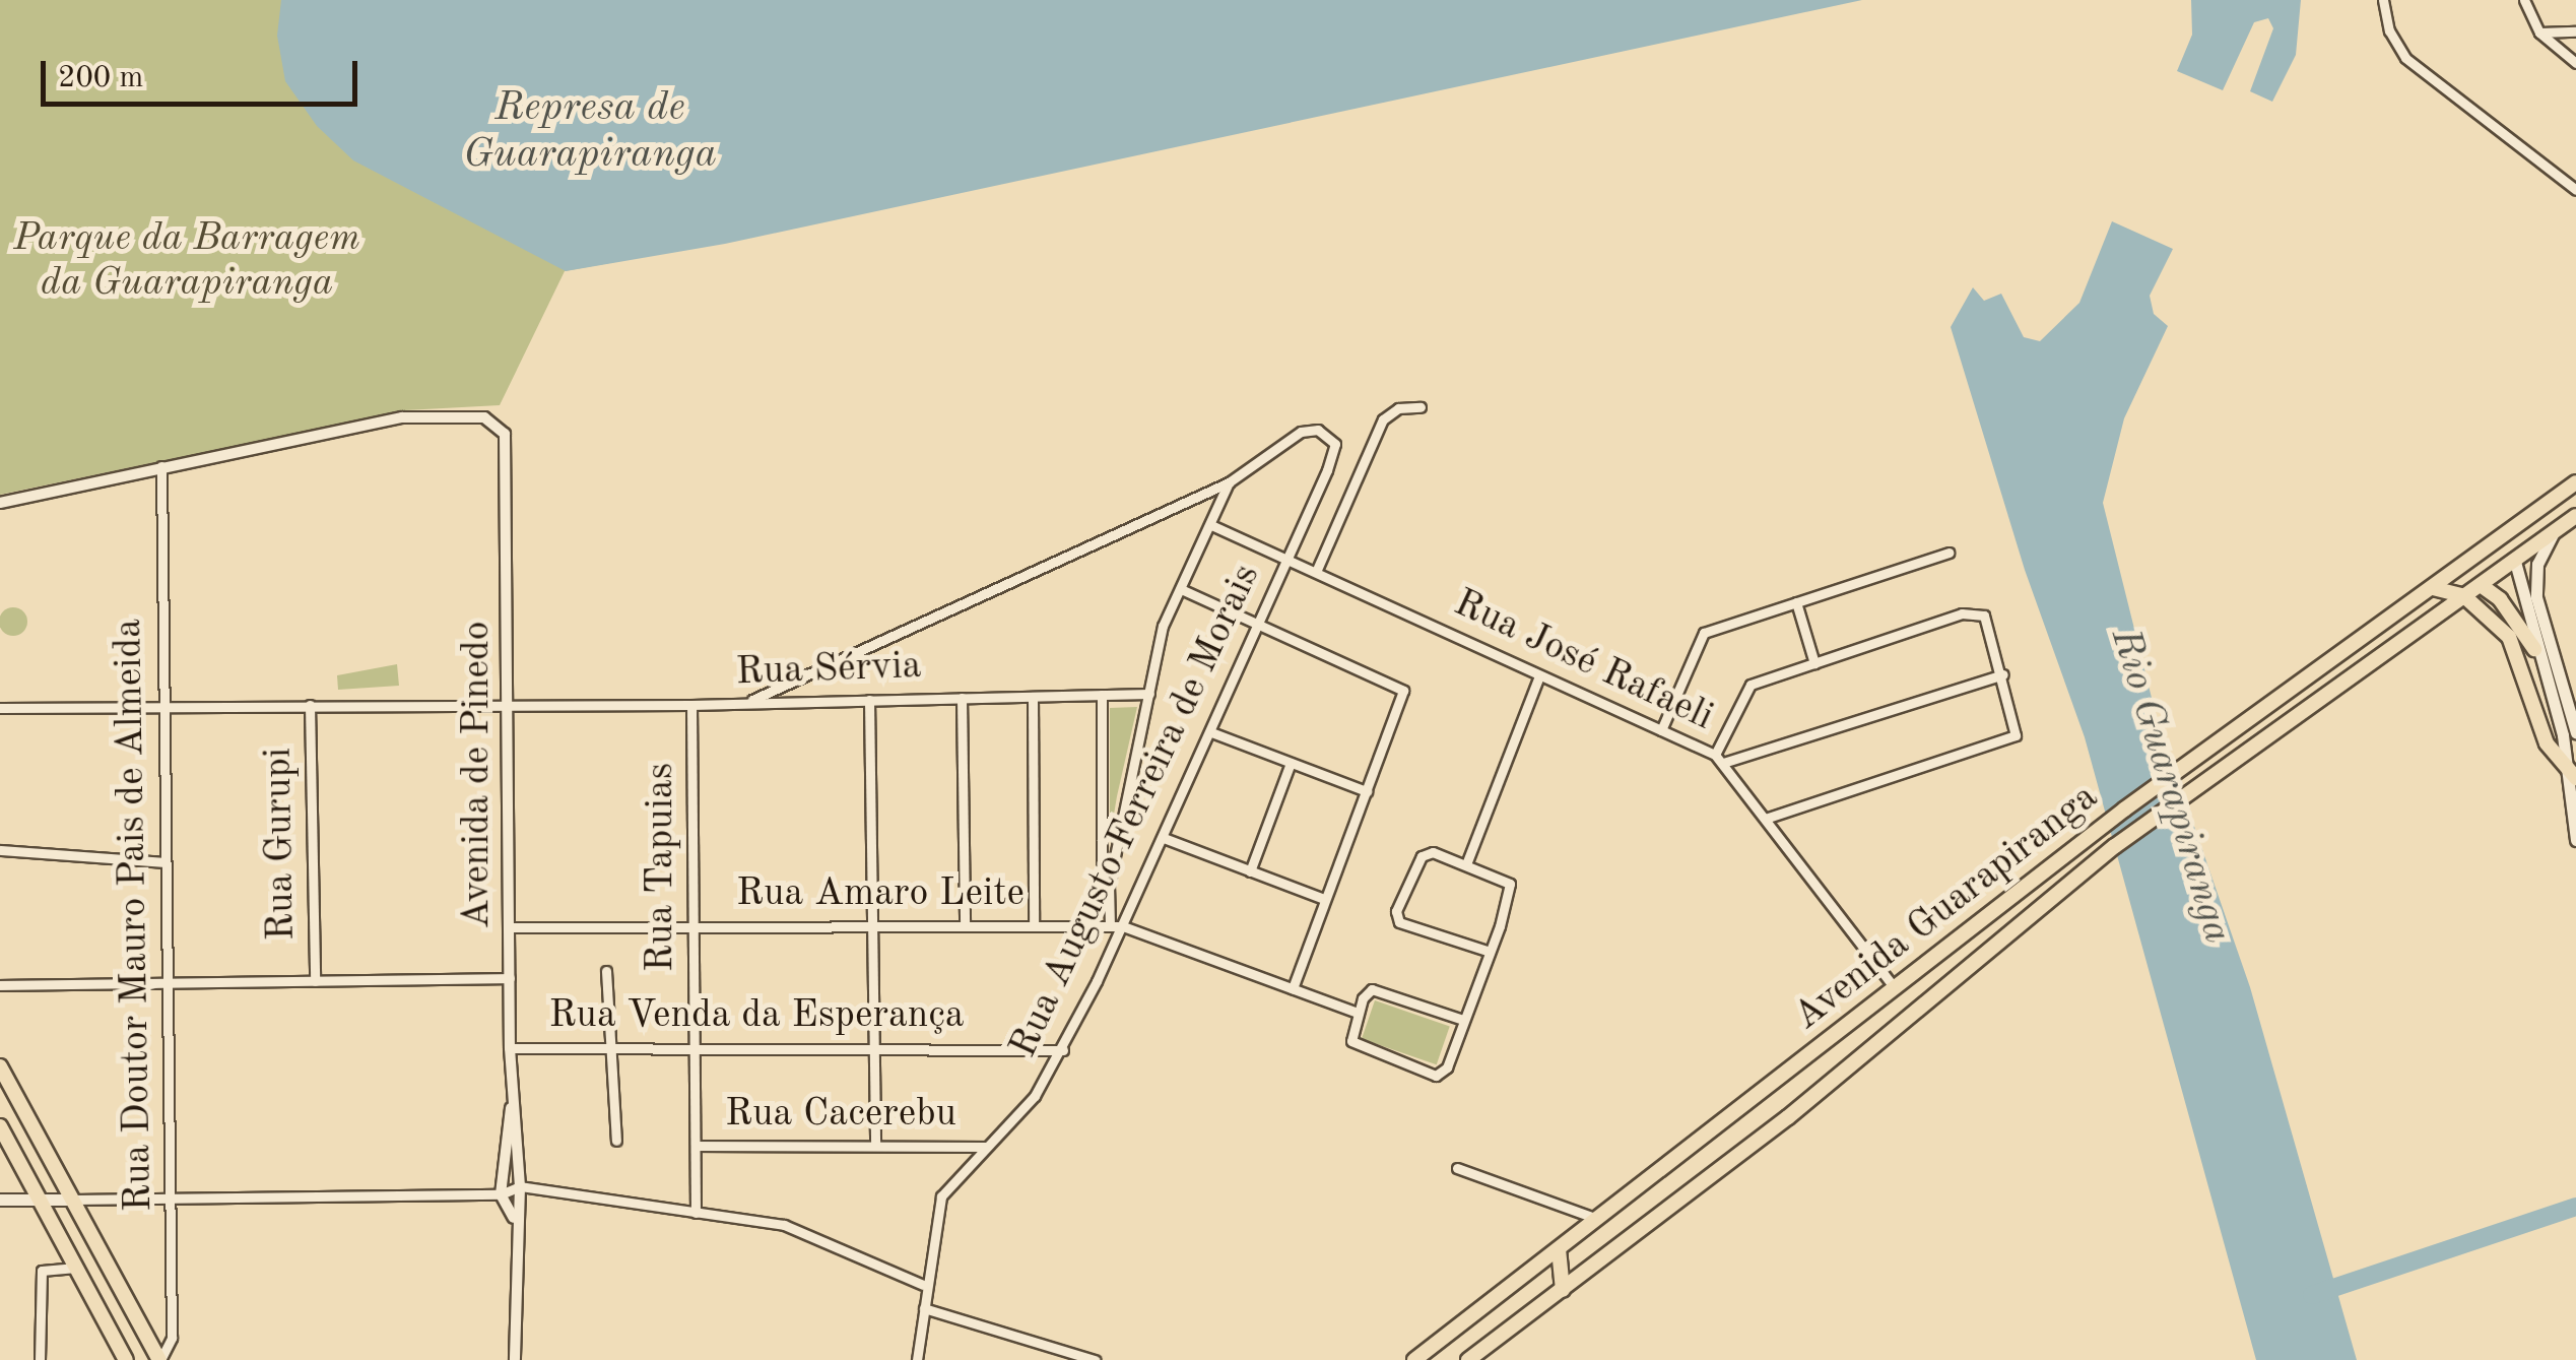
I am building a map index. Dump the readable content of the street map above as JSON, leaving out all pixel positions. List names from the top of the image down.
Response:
{
  "streets": {
    "main road": ["Avenida Guarapiranga"],
    "street": [
      "Rua José Rafaeli",
      "Rua Sérvia",
      "Avenida de Pinedo",
      "Rua Augusto Ferreira de Morais",
      "Rua Gurupi",
      "Rua Tapuias",
      "Rua Amaro Leite",
      "Rua Doutor Mauro Pais de Almeida",
      "Rua Venda da Esperança",
      "Rua Cacerebu"
    ]
  },
  "crossings": [
    ["Rua José Rafaeli", "Rua Augusto Ferreira de Morais"],
    ["Rua José Rafaeli", "Avenida Guarapiranga"],
    ["Rua Sérvia", "Avenida de Pinedo"],
    ["Rua Sérvia", "Rua Gurupi"],
    ["Rua Sérvia", "Rua Tapuias"],
    ["Rua Sérvia", "Rua Doutor Mauro Pais de Almeida"],
    ["Avenida de Pinedo", "Rua Amaro Leite"],
    ["Avenida de Pinedo", "Rua Doutor Mauro Pais de Almeida"],
    ["Avenida de Pinedo", "Rua Venda da Esperança"],
    ["Rua Augusto Ferreira de Morais", "Rua Amaro Leite"],
    ["Rua Augusto Ferreira de Morais", "Rua Venda da Esperança"],
    ["Rua Augusto Ferreira de Morais", "Rua Cacerebu"],
    ["Rua Tapuias", "Rua Amaro Leite"],
    ["Rua Tapuias", "Rua Venda da Esperança"],
    ["Rua Tapuias", "Rua Cacerebu"]
  ],
  "water": ["Represa de Guarapiranga", "Rio Guarapiranga"],
  "parks": ["Parque da Barragem da Guarapiranga"],
  "scale_bar": "200 m"
}
